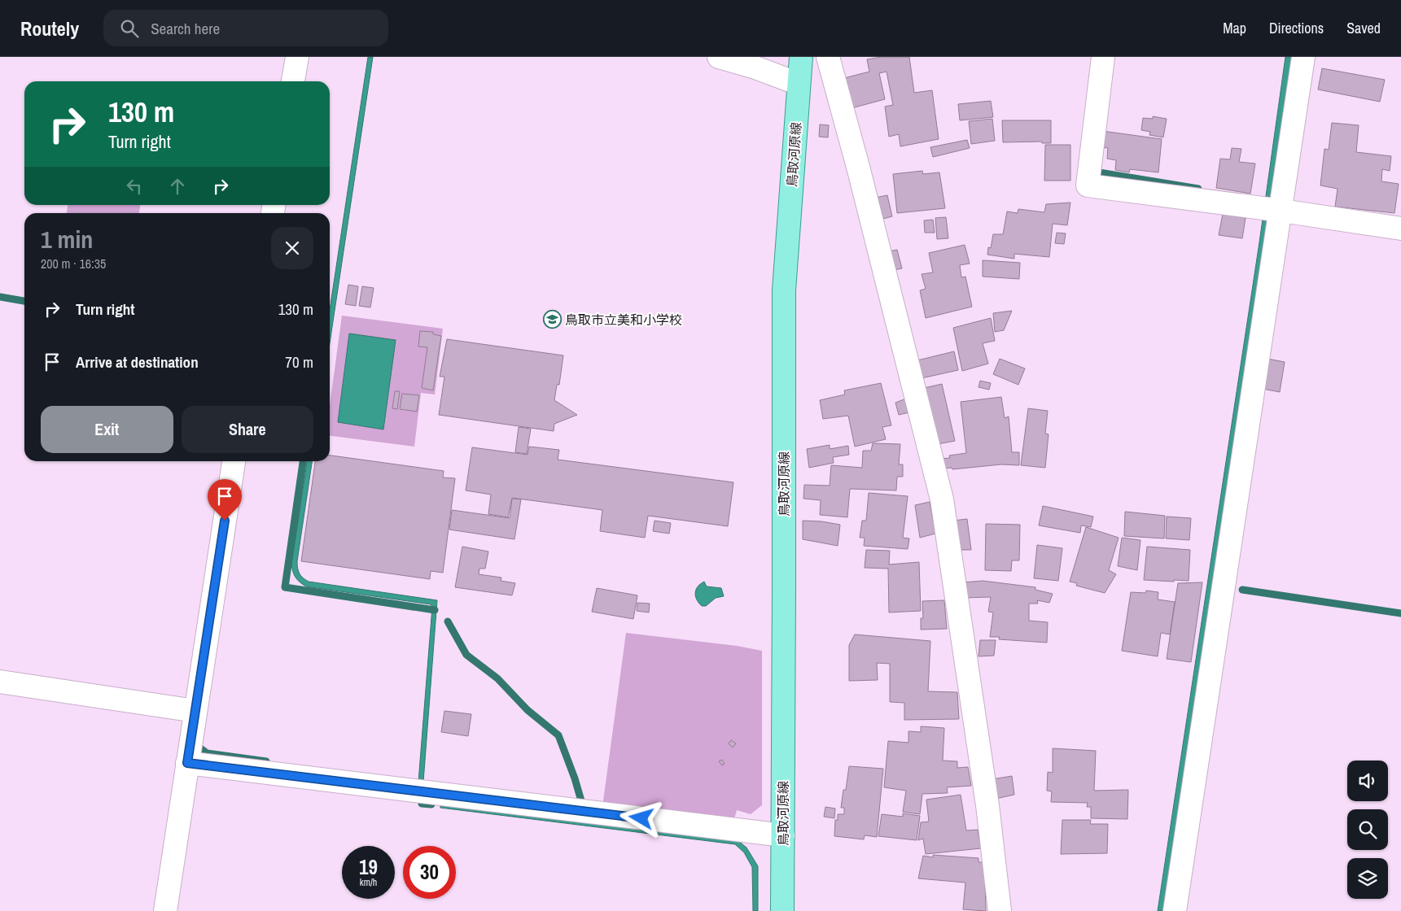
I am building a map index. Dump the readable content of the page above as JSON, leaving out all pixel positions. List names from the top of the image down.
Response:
{
  "streets": {
    "main road": ["鳥取河原線"]
  },
  "places": {
    "school or university": ["鳥取市立美和小学校"]
  },
  "page": {
    "header": "Routely",
    "search": "Search here",
    "nav": ["Map", "Directions", "Saved"],
    "turn": ["130 m", "Turn right"],
    "heading": ["1 min", "200 m · 16:35"],
    "list": [
      {
        "name": "Turn right",
        "value": "130 m"
      },
      {
        "name": "Arrive at destination",
        "value": "70 m"
      }
    ],
    "buttons": ["Exit", "Share"],
    "speed": "19 km/h",
    "limit": "30"
  }
}
